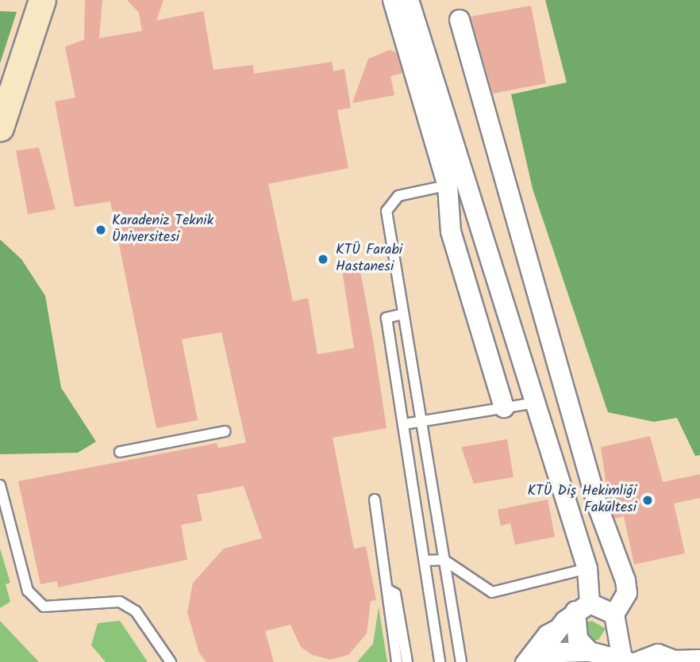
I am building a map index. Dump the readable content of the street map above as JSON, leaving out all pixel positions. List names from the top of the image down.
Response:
{
  "places": ["Karadeniz Teknik Üniversitesi", "KTÜ Farabi Hastanesi", "KTÜ Diş Hekimliği Fakültesi"]
}
